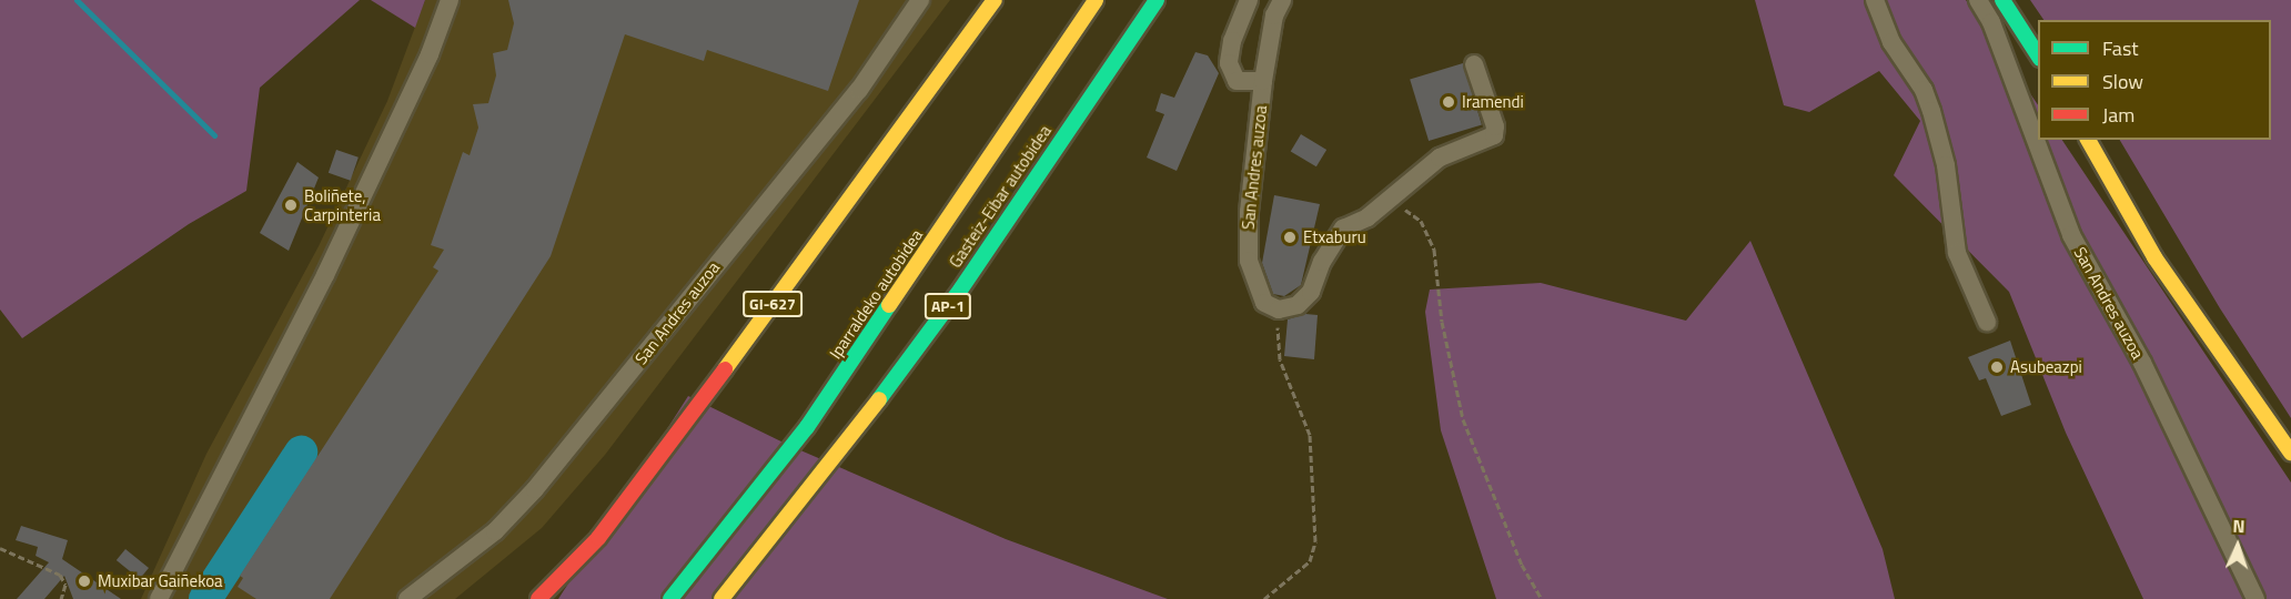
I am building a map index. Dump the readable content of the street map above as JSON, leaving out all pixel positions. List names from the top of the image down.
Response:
{
  "streets": {
    "main road": [
      "Gasteiz-Eibar autobidea",
      "Iparraldeko autobidea",
      "GI-627",
      "AP-1"
    ],
    "street": ["San Andres auzoa"]
  },
  "places": [
    "Iramendi",
    "Boliñete, Carpinteria",
    "Etxaburu",
    "Asubeazpi",
    "Muxibar Gaiñekoa"
  ],
  "legend": ["Fast", "Slow", "Jam"],
  "north": "top"
}
